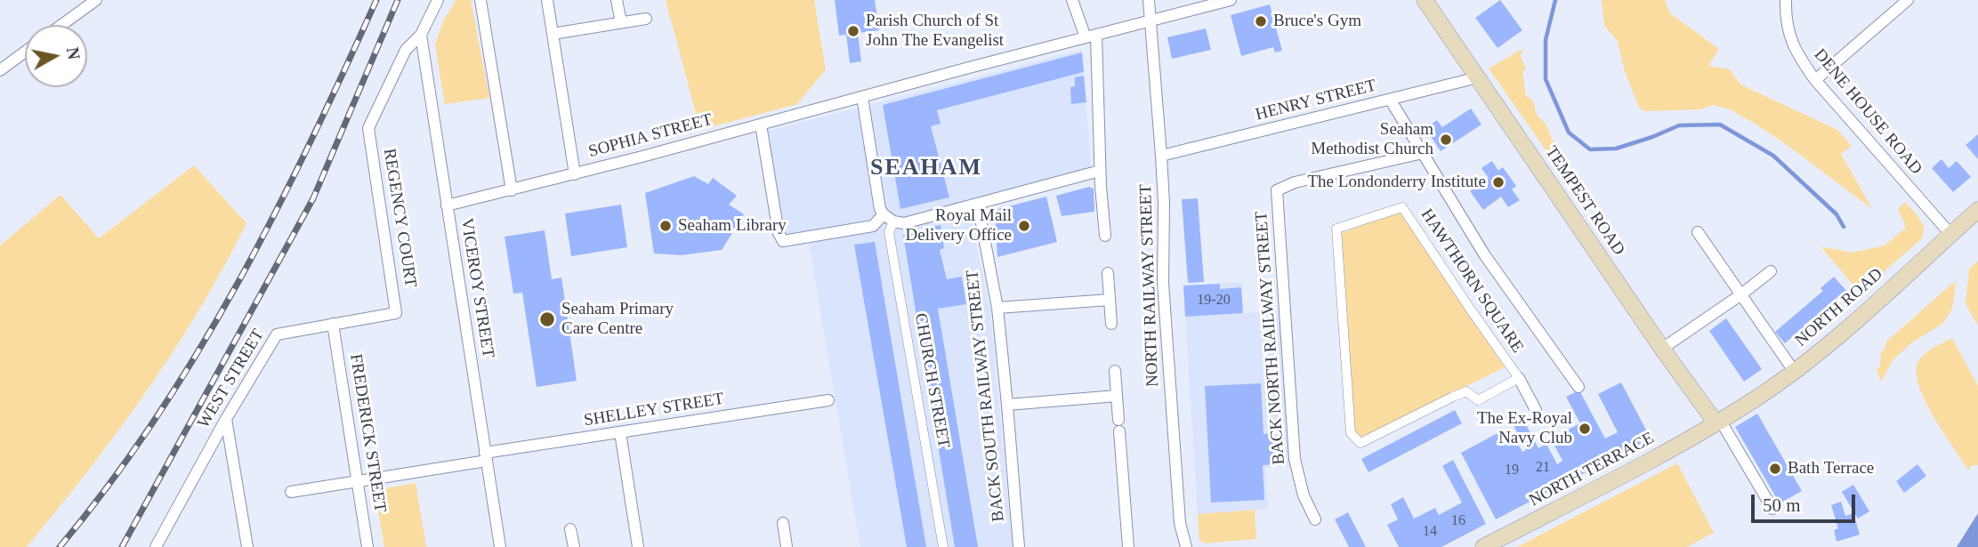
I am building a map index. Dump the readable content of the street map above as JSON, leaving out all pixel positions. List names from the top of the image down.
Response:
{
  "streets": {
    "main road": ["TEMPEST ROAD", "NORTH ROAD", "NORTH TERRACE"],
    "street": [
      "HENRY STREET",
      "DENE HOUSE ROAD",
      "SOPHIA STREET",
      "REGENCY COURT",
      "HAWTHORN SQUARE",
      "NORTH RAILWAY STREET",
      "VICEROY STREET",
      "BACK NORTH RAILWAY STREET",
      "WEST STREET",
      "CHURCH STREET",
      "BACK SOUTH RAILWAY STREET",
      "SHELLEY STREET",
      "FREDERICK STREET"
    ]
  },
  "crossings": [
    ["HENRY STREET", "TEMPEST ROAD"],
    ["HENRY STREET", "NORTH RAILWAY STREET"],
    ["DENE HOUSE ROAD", "NORTH ROAD"],
    ["SOPHIA STREET", "NORTH RAILWAY STREET"],
    ["SOPHIA STREET", "VICEROY STREET"],
    ["TEMPEST ROAD", "NORTH ROAD"],
    ["TEMPEST ROAD", "NORTH TERRACE"],
    ["REGENCY COURT", "VICEROY STREET"],
    ["REGENCY COURT", "WEST STREET"],
    ["VICEROY STREET", "SHELLEY STREET"],
    ["NORTH ROAD", "NORTH TERRACE"],
    ["WEST STREET", "FREDERICK STREET"],
    ["SHELLEY STREET", "FREDERICK STREET"]
  ],
  "districts": ["SEAHAM"],
  "places": [
    "Bruce's Gym",
    "Parish Church of St John The Evangelist",
    "Seaham Methodist Church",
    "The Londonderry Institute",
    "Seaham Library",
    "Royal Mail Delivery Office",
    "Seaham Primary Care Centre",
    "The Ex-Royal Navy Club",
    "Bath Terrace"
  ],
  "house_numbers": [
    "19-20",
    "21",
    "19",
    "16",
    "14"
  ],
  "scale_bar": "50 m",
  "north": "right"
}
